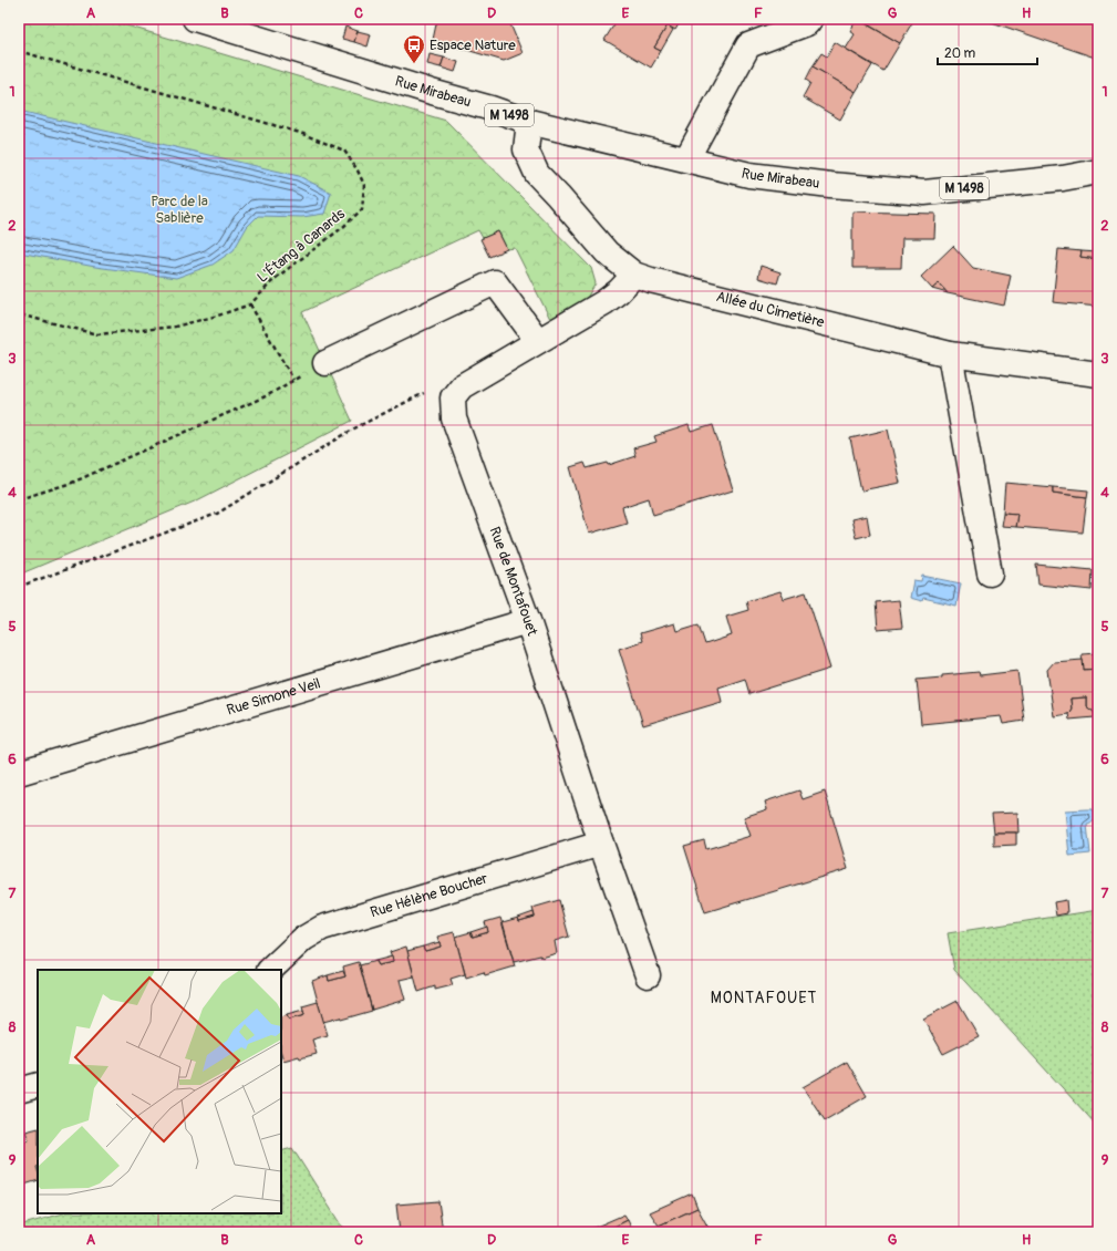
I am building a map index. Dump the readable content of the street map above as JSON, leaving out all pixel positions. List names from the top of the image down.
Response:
{
  "streets": {
    "street": [
      "Rue Mirabeau",
      "M 1498",
      "Allée du Cimetière",
      "Rue de Montafouet",
      "Rue Simone Veil",
      "Rue Hélène Boucher"
    ],
    "path": ["L'Étang à Canards"]
  },
  "crossings": [
    ["Rue Mirabeau", "Allée du Cimetière"],
    ["Rue de Montafouet", "Rue Simone Veil"],
    ["Rue de Montafouet", "Rue Hélène Boucher"]
  ],
  "districts": ["MONTAFOUET"],
  "parks": ["Parc de la Sablière"],
  "places": {
    "bus stop": ["Espace Nature"]
  },
  "scale_bar": "20 m",
  "grid": {
    "columns": [
      "A",
      "B",
      "C",
      "D",
      "E",
      "F",
      "G",
      "H"
    ],
    "rows": [
      "1",
      "2",
      "3",
      "4",
      "5",
      "6",
      "7",
      "8",
      "9"
    ]
  }
}
